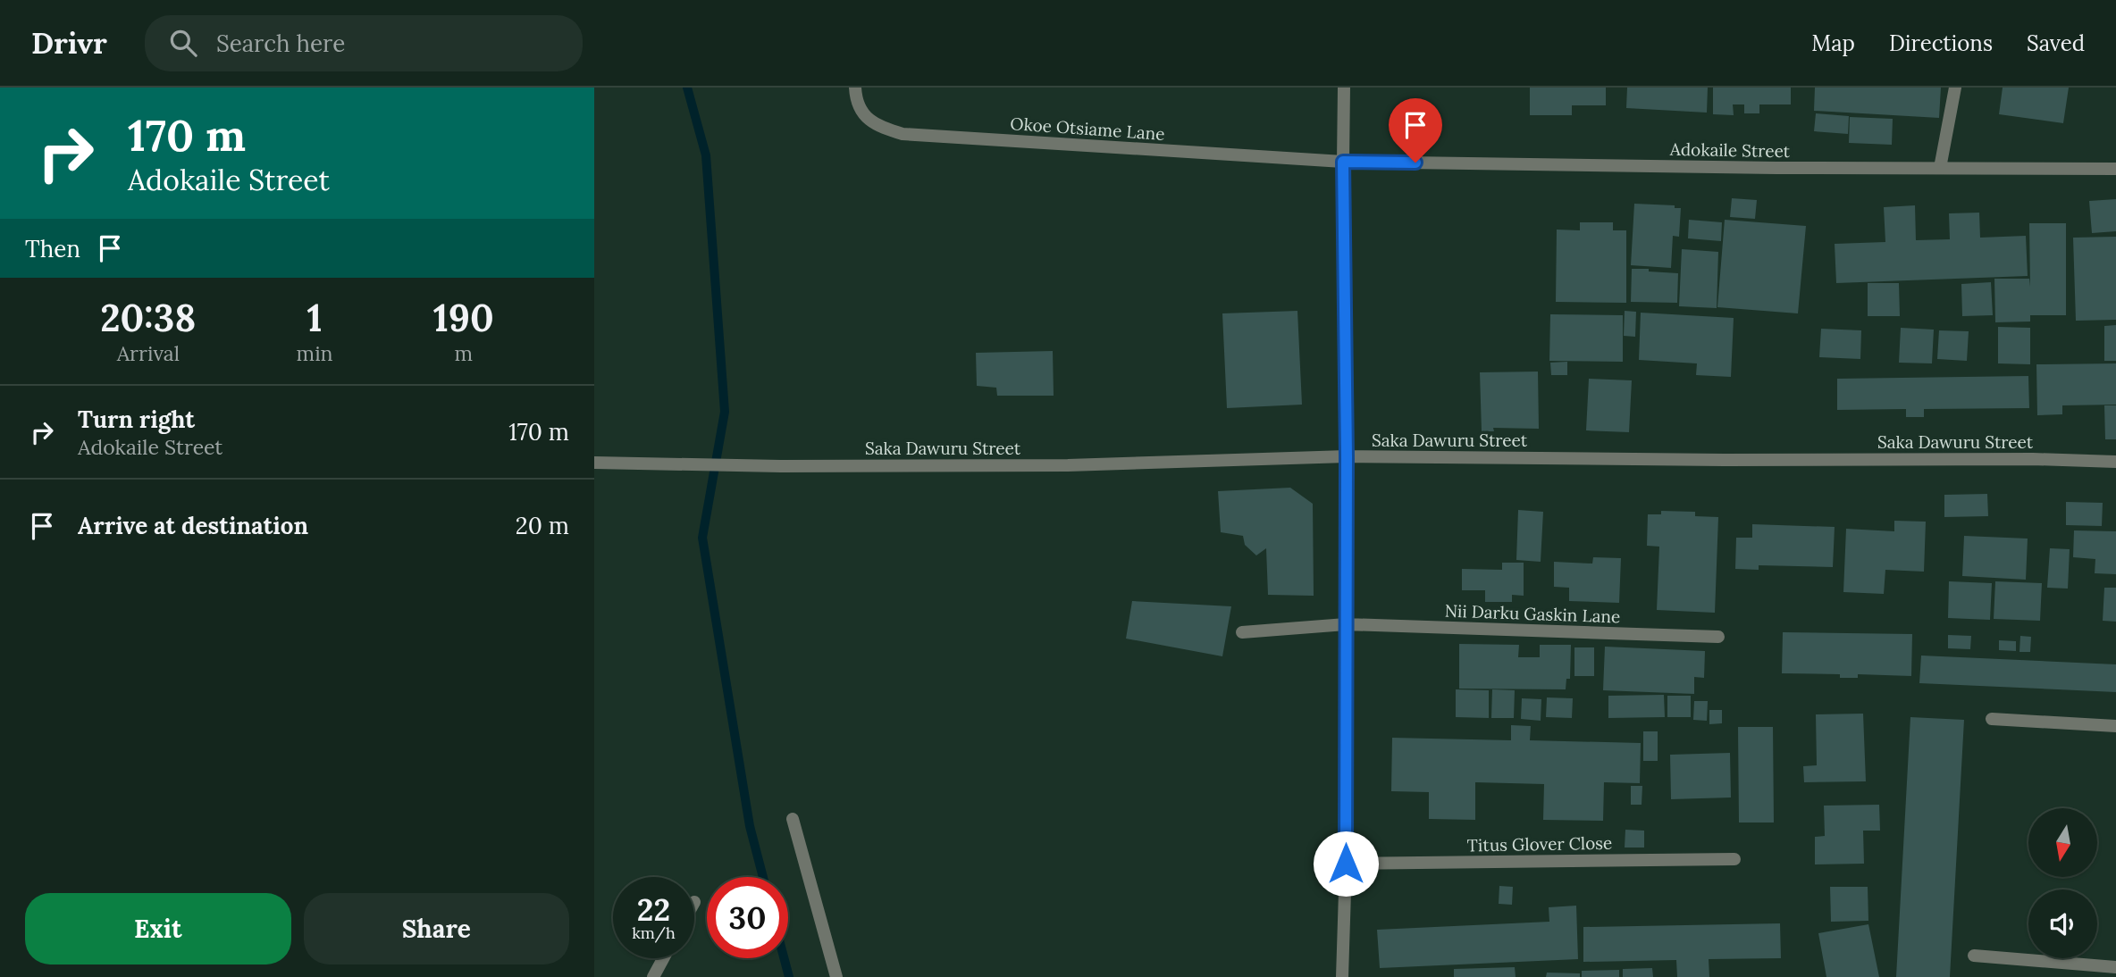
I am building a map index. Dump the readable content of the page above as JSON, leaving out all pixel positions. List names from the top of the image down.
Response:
{
  "streets": {
    "street": [
      "Okoe Otsiame Lane",
      "Adokaile Street",
      "Saka Dawuru Street",
      "Nii Darku Gaskin Lane",
      "Titus Glover Close"
    ]
  },
  "crossings": [
    ["Okoe Otsiame Lane", "Adokaile Street"]
  ],
  "north": "bottom",
  "page": {
    "header": "Drivr",
    "search": "Search here",
    "nav": ["Map", "Directions", "Saved"],
    "turn": ["170 m", "Adokaile Street"],
    "then": "Then",
    "eta": [
      "20:38",
      "Arrival",
      "1",
      "min",
      "190",
      "m"
    ],
    "list": [
      {
        "name": "Turn right",
        "note": "Adokaile Street",
        "value": "170 m"
      },
      {
        "name": "Arrive at destination",
        "value": "20 m"
      }
    ],
    "speed": "22 km/h",
    "limit": "30",
    "buttons": ["Exit", "Share"]
  }
}
